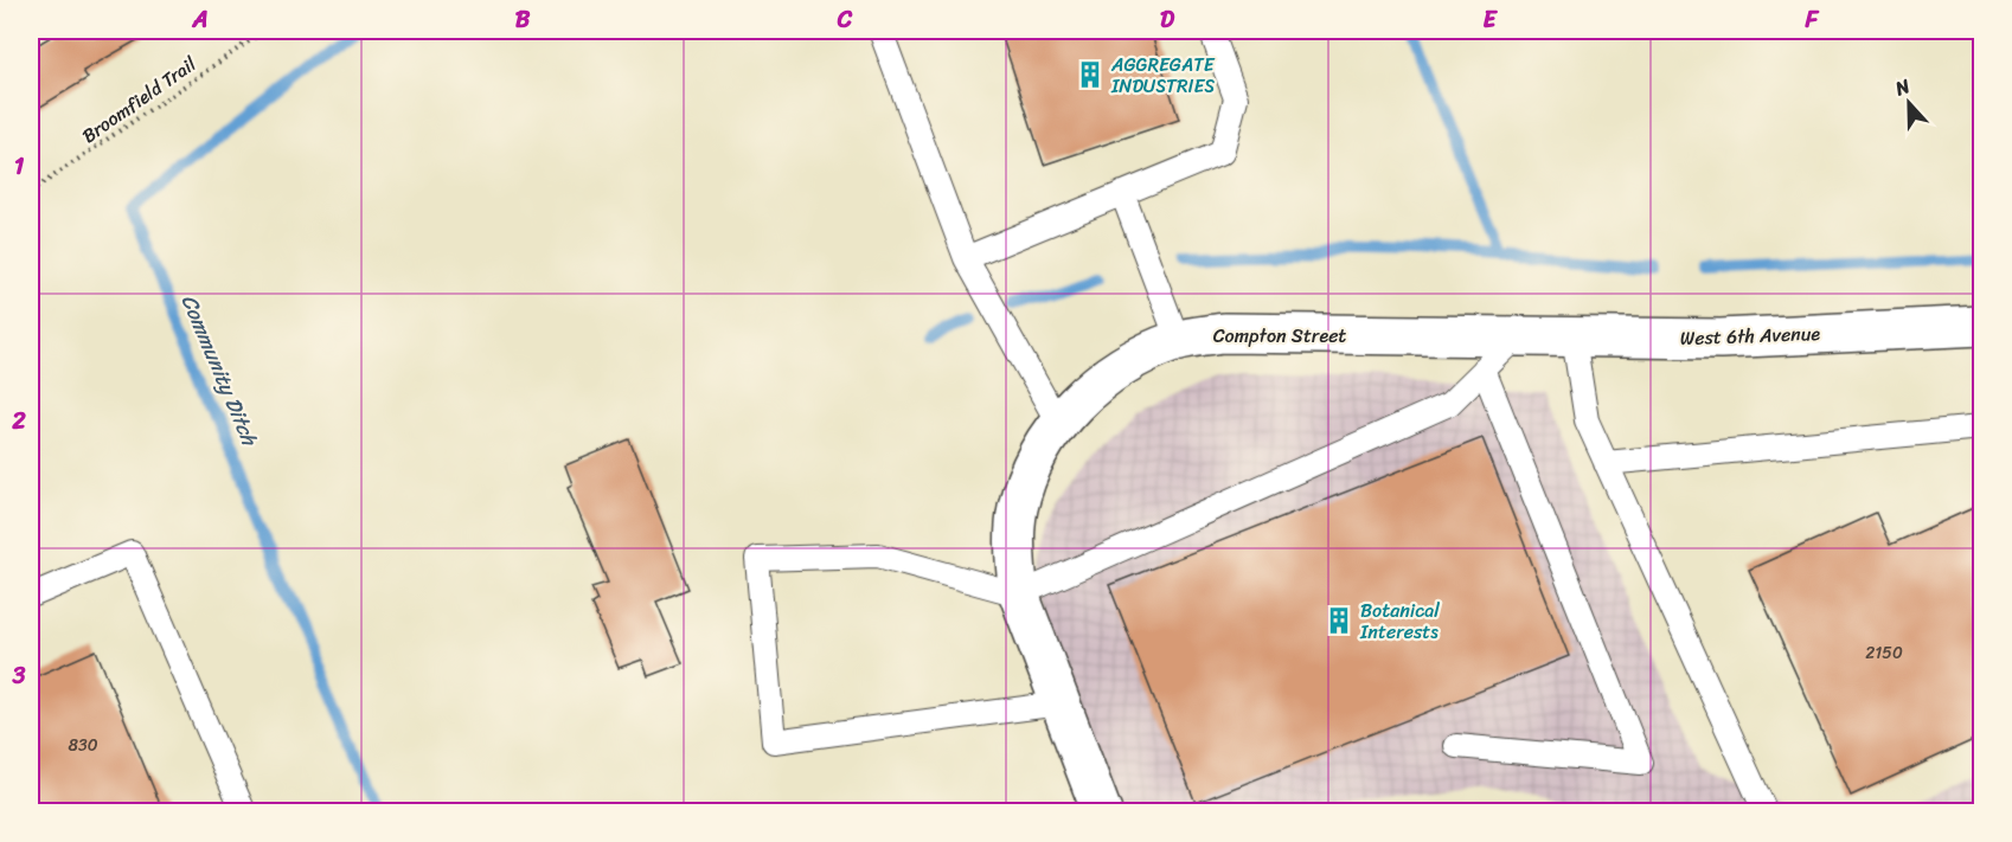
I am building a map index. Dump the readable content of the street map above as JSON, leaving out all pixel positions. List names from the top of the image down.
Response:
{
  "streets": {
    "street": ["Compton Street", "West 6th Avenue"],
    "path": ["Broomfield Trail"]
  },
  "crossings": [
    ["Compton Street", "West 6th Avenue"]
  ],
  "water": ["Community Ditch"],
  "places": {
    "building": ["AGGREGATE INDUSTRIES", "Botanical Interests"]
  },
  "house_numbers": ["2150", "830"],
  "north": "top",
  "grid": {
    "columns": [
      "A",
      "B",
      "C",
      "D",
      "E",
      "F"
    ],
    "rows": ["1", "2", "3"]
  }
}
